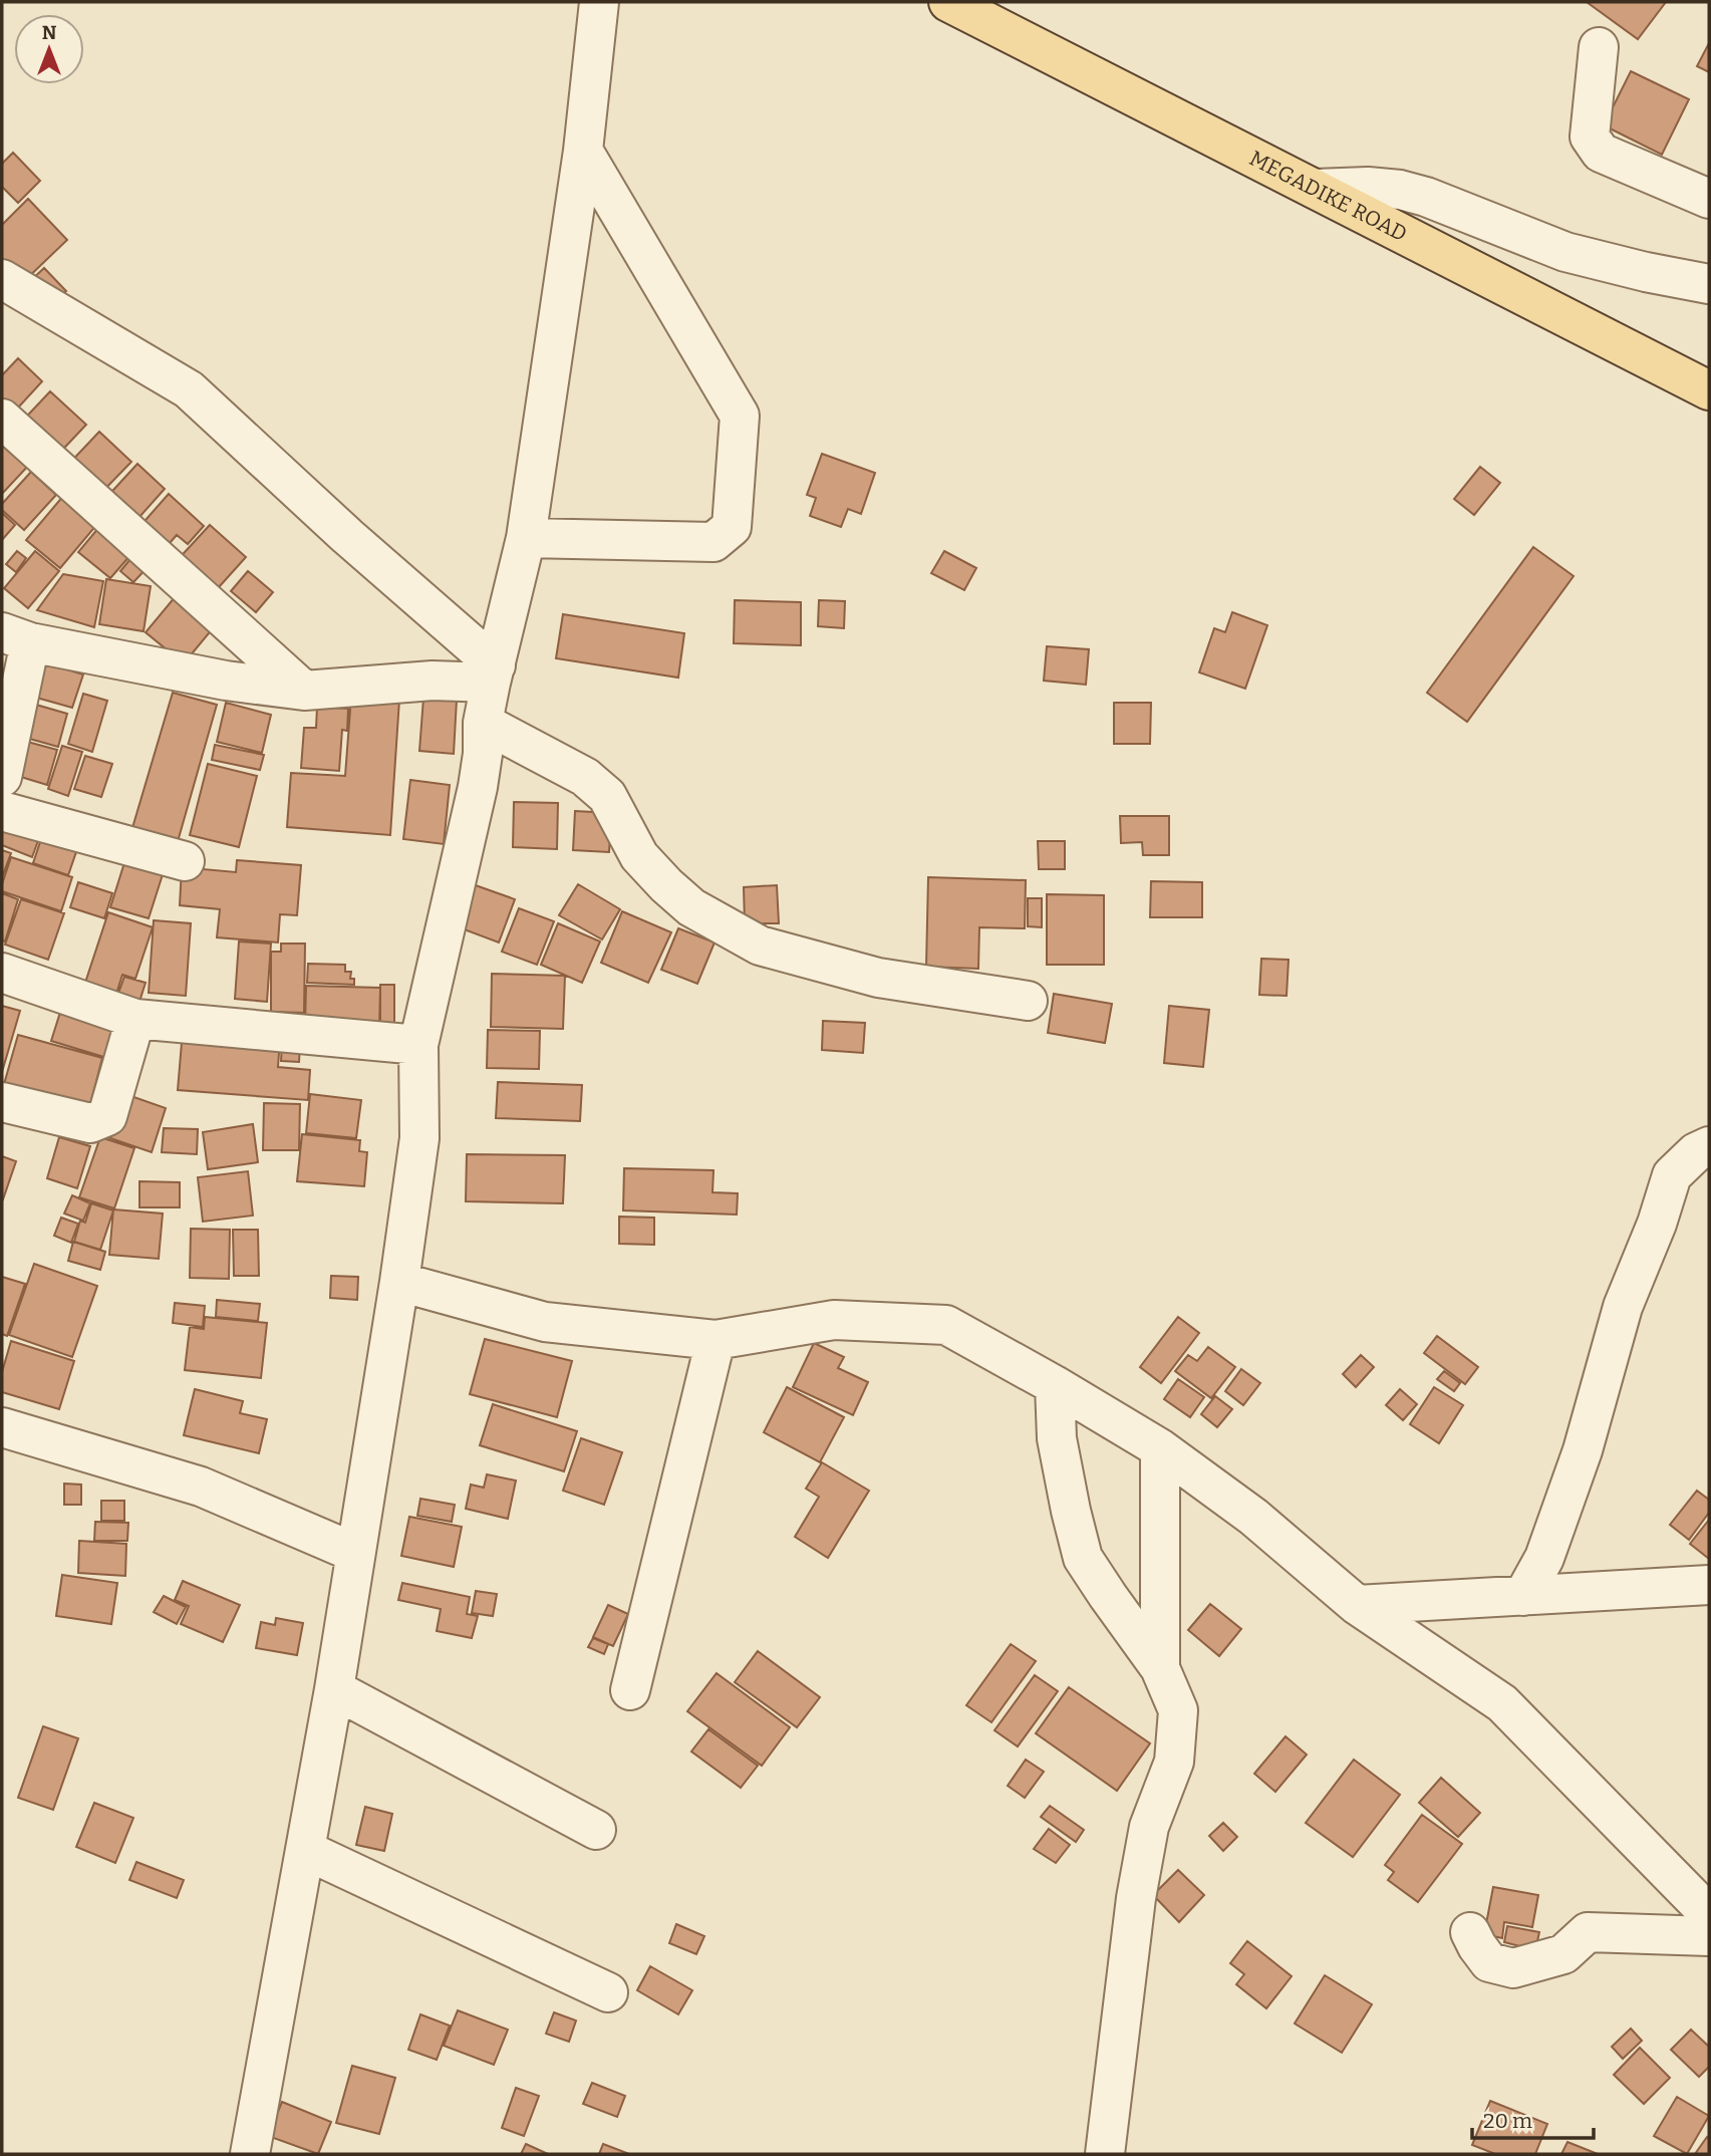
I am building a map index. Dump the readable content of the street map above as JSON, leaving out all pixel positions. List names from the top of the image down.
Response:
{
  "streets": {
    "main road": ["MEGADIKE ROAD"]
  },
  "scale_bar": "20 m",
  "north": "top"
}
